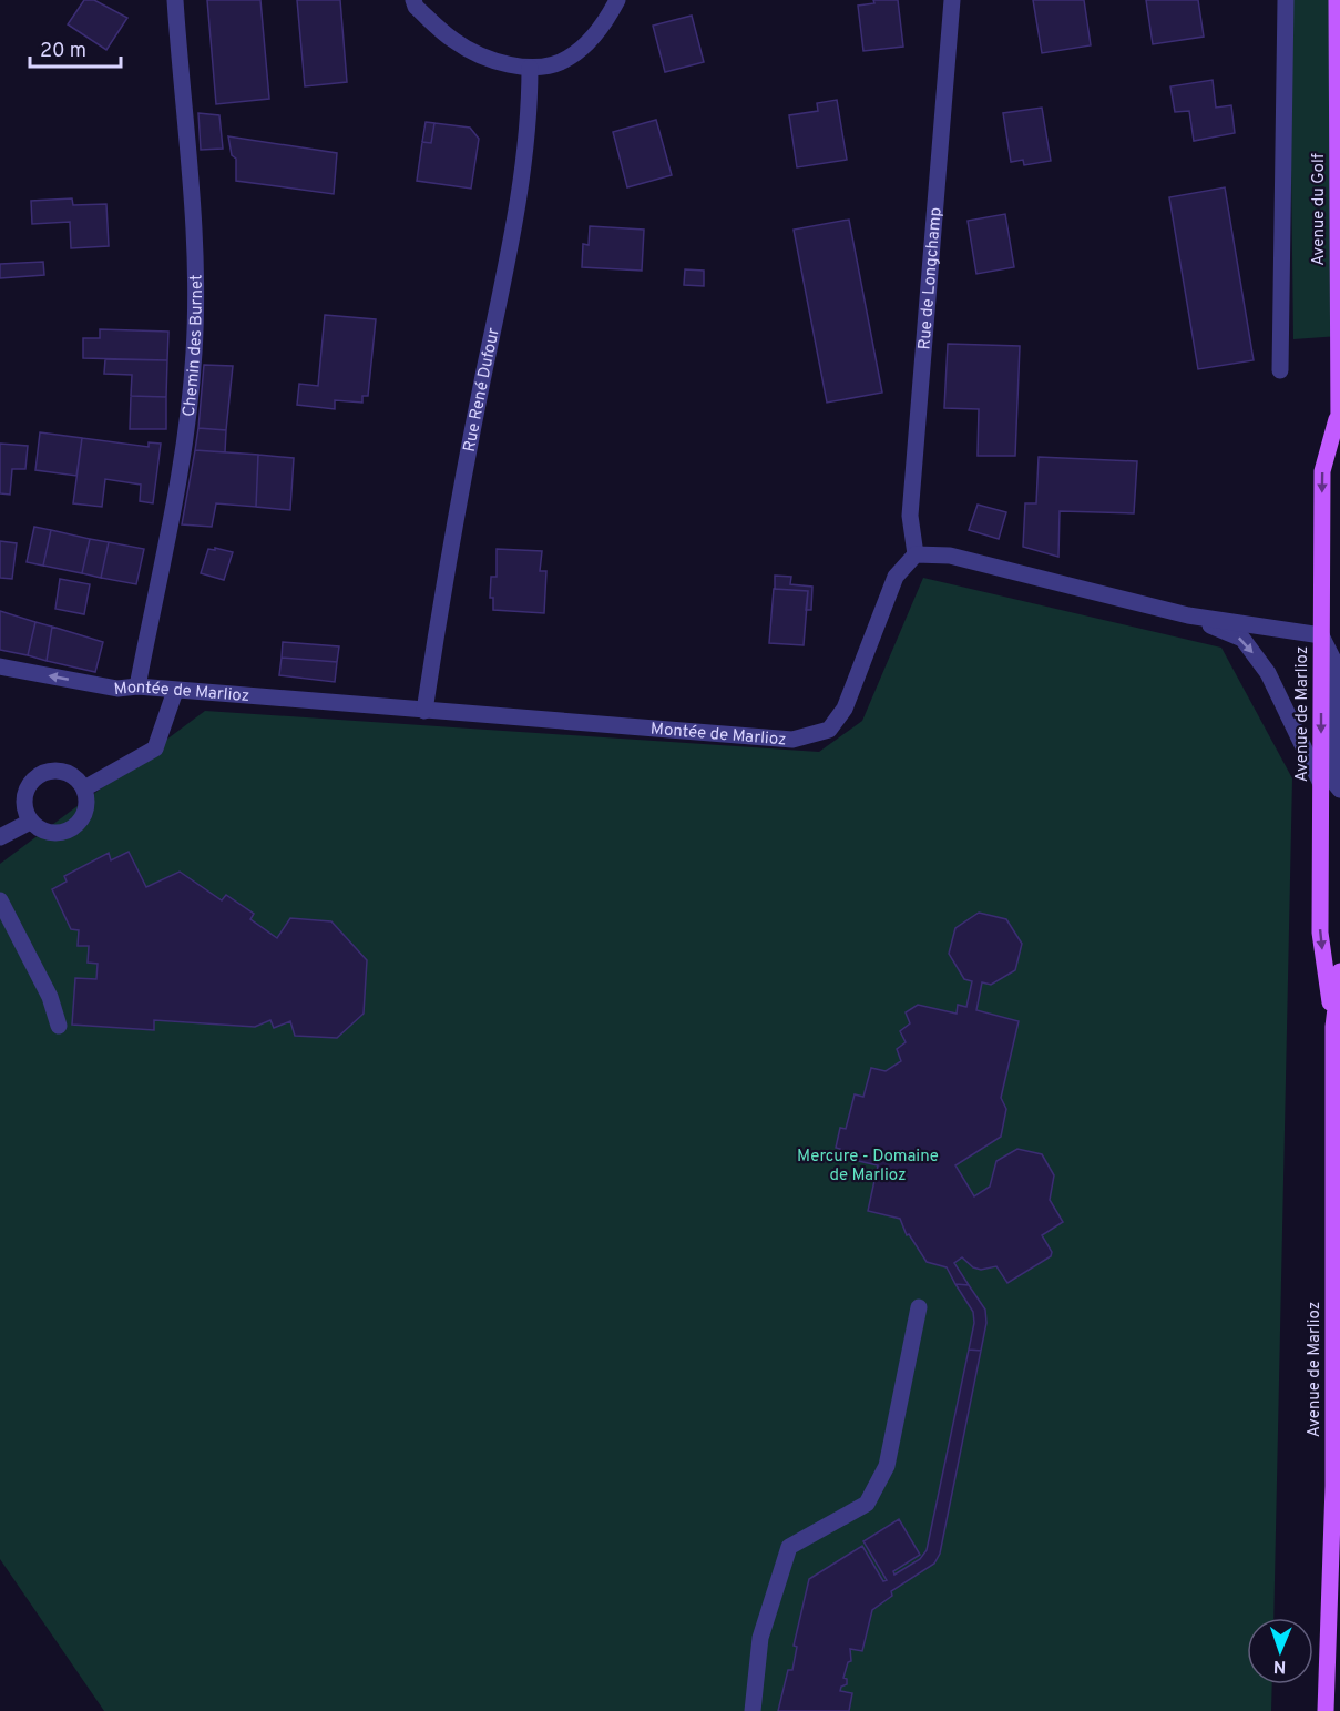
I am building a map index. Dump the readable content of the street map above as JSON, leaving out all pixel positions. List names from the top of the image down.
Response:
{
  "streets": {
    "main road": ["Avenue du Golf", "Avenue de Marlioz"],
    "street": [
      "Rue de Longchamp",
      "Chemin des Burnet",
      "Rue René Dufour",
      "Montée de Marlioz"
    ]
  },
  "crossings": [
    ["Avenue du Golf", "Avenue de Marlioz"],
    ["Rue de Longchamp", "Montée de Marlioz"],
    ["Chemin des Burnet", "Montée de Marlioz"],
    ["Rue René Dufour", "Montée de Marlioz"]
  ],
  "one_way": ["Avenue de Marlioz"],
  "parks": ["Mercure - Domaine de Marlioz"],
  "scale_bar": "20 m",
  "north": "bottom"
}
